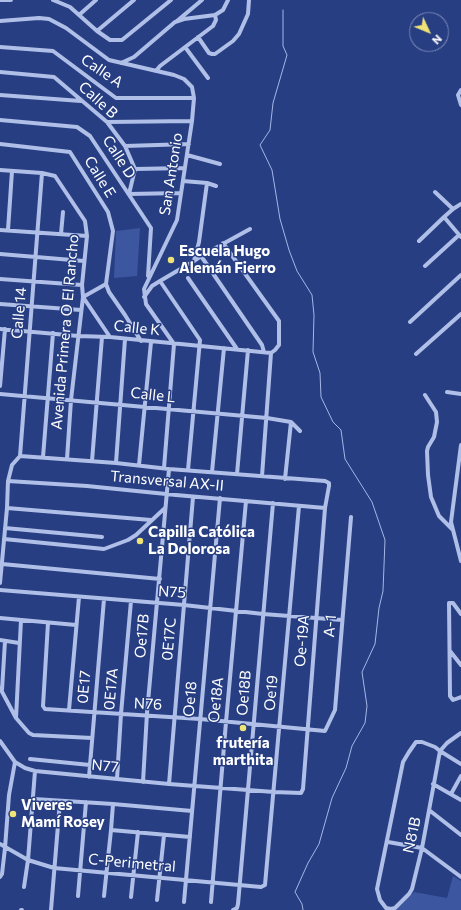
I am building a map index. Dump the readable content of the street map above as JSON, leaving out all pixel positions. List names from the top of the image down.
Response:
{
  "streets": {
    "street": [
      "Calle A",
      "Calle B",
      "Calle D",
      "San Antonio",
      "Calle E",
      "Calle 14",
      "Calle K",
      "Avenida Primera O El Rancho",
      "Calle L",
      "Transversal AX-II",
      "N75",
      "A-1",
      "Oe17B",
      "0E17C",
      "Oe-19A",
      "0E17",
      "0E17A",
      "Oe18B",
      "Oe19",
      "Oe18",
      "Oe18A",
      "N76",
      "N77",
      "N81B",
      "C-Perimetral"
    ]
  },
  "crossings": [
    ["Calle A", "San Antonio"],
    ["Calle D", "San Antonio"],
    ["Calle 14", "Calle K"],
    ["Calle 14", "Avenida Primera O El Rancho"],
    ["Calle 14", "Calle L"],
    ["Calle K", "Avenida Primera O El Rancho"],
    ["Calle K", "Oe17B"],
    ["Avenida Primera O El Rancho", "Calle L"],
    ["Calle L", "Oe17B"],
    ["Transversal AX-II", "Oe17B"],
    ["Transversal AX-II", "0E17C"],
    ["Transversal AX-II", "Oe-19A"],
    ["Transversal AX-II", "Oe18B"],
    ["Transversal AX-II", "Oe19"],
    ["Transversal AX-II", "Oe18"],
    ["Transversal AX-II", "Oe18A"],
    ["N75", "A-1"],
    ["N75", "Oe17B"],
    ["N75", "0E17C"],
    ["N75", "Oe-19A"],
    ["N75", "0E17"],
    ["N75", "0E17A"],
    ["N75", "Oe18B"],
    ["N75", "Oe19"],
    ["N75", "Oe18"],
    ["N75", "Oe18A"],
    ["A-1", "N76"],
    ["Oe17B", "N76"],
    ["Oe17B", "N77"],
    ["0E17C", "N76"],
    ["0E17C", "N77"],
    ["Oe-19A", "N76"],
    ["Oe-19A", "N77"],
    ["0E17", "N76"],
    ["0E17", "N77"],
    ["0E17A", "N76"],
    ["0E17A", "N77"],
    ["Oe18B", "N76"],
    ["Oe18B", "N77"],
    ["Oe18B", "C-Perimetral"],
    ["Oe19", "N76"],
    ["Oe19", "N77"],
    ["Oe19", "C-Perimetral"],
    ["Oe18", "N76"],
    ["Oe18", "N77"],
    ["Oe18", "C-Perimetral"],
    ["Oe18A", "N76"],
    ["Oe18A", "N77"],
    ["Oe18A", "C-Perimetral"]
  ],
  "places": [
    "Escuela Hugo Alemán Fierro",
    "Capilla Católica La Dolorosa",
    "frutería marthita",
    "Viveres Mamí Rosey"
  ],
  "north": "bottom right"
}
